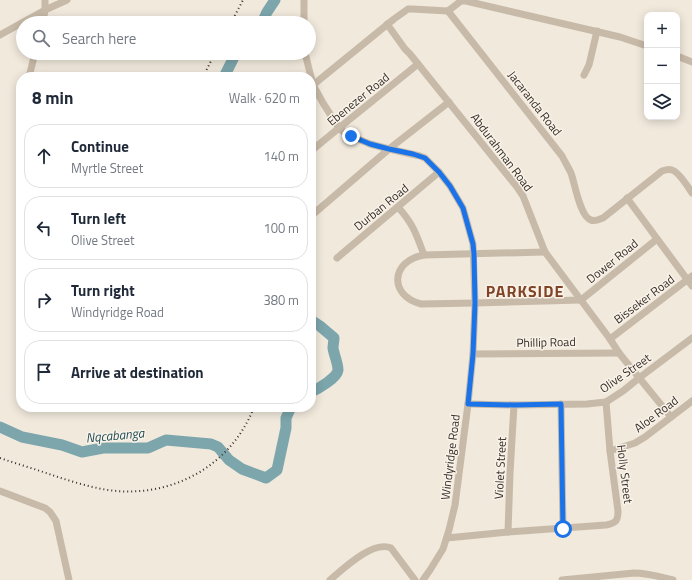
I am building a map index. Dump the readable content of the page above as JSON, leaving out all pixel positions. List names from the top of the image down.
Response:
{
  "streets": {
    "street": [
      "Ebenezer Road",
      "Jacaranda Road",
      "Abdurahman Road",
      "Durban Road",
      "Dower Road",
      "Bisseker Road",
      "Phillip Road",
      "Olive Street",
      "Aloe Road",
      "Windyridge Road",
      "Violet Street",
      "Holly Street"
    ]
  },
  "crossings": [
    ["Ebenezer Road", "Abdurahman Road"],
    ["Ebenezer Road", "Windyridge Road"],
    ["Abdurahman Road", "Dower Road"],
    ["Abdurahman Road", "Bisseker Road"],
    ["Abdurahman Road", "Phillip Road"],
    ["Abdurahman Road", "Olive Street"],
    ["Abdurahman Road", "Aloe Road"],
    ["Durban Road", "Windyridge Road"],
    ["Phillip Road", "Windyridge Road"],
    ["Olive Street", "Windyridge Road"],
    ["Olive Street", "Violet Street"],
    ["Olive Street", "Holly Street"],
    ["Aloe Road", "Holly Street"],
    ["Windyridge Road", "Holly Street"],
    ["Violet Street", "Holly Street"]
  ],
  "districts": ["PARKSIDE"],
  "water": ["Nqcabanga"],
  "page": {
    "map_buttons": ["+", "−"],
    "search": "Search here",
    "heading": ["8 min", "Walk · 620 m"],
    "list": [
      ["Continue", "Myrtle Street", "140 m"],
      ["Turn left", "Olive Street", "100 m"],
      ["Turn right", "Windyridge Road", "380 m"],
      "Arrive at destination"
    ]
  }
}
